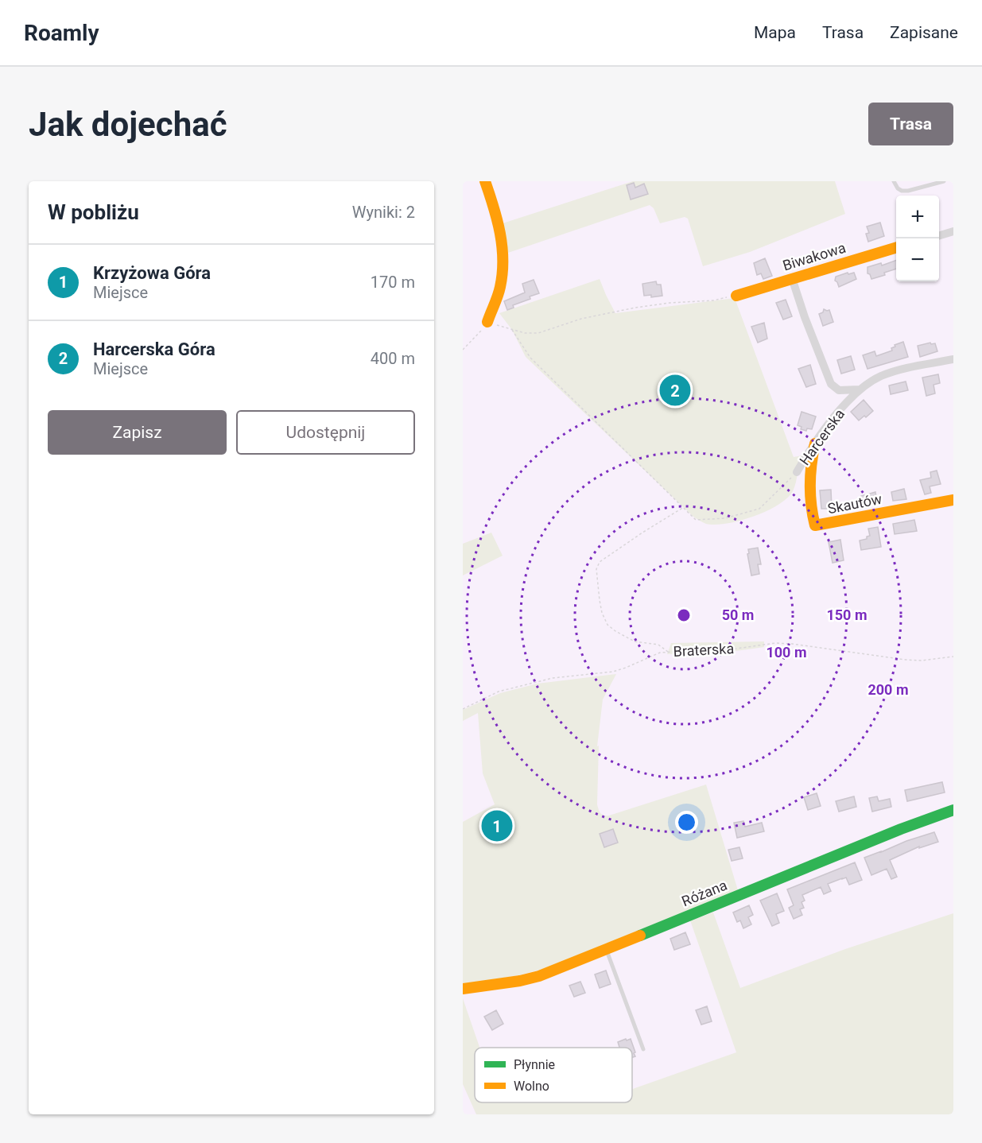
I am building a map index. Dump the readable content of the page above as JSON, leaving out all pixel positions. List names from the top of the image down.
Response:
{
  "streets": {
    "street": [
      "Biwakowa",
      "Harcerska",
      "Skautów",
      "Różana"
    ],
    "path": ["Braterska"]
  },
  "crossings": [
    ["Harcerska", "Skautów"]
  ],
  "legend": ["Płynnie", "Wolno"],
  "page": {
    "header": "Roamly",
    "nav": ["Mapa", "Trasa", "Zapisane"],
    "buttons": [
      "Trasa",
      ["Zapisz", "Udostępnij"]
    ],
    "title": "Jak dojechać",
    "heading": ["W pobliżu", "Wyniki: 2"],
    "map_buttons": ["+", "−"],
    "list": [
      {
        "mark": "1",
        "name": "Krzyżowa Góra",
        "note": "Miejsce",
        "value": "170 m"
      },
      {
        "mark": "2",
        "name": "Harcerska Góra",
        "note": "Miejsce",
        "value": "400 m"
      }
    ],
    "pins": ["2", "1"]
  },
  "rings": [
    "50 m",
    "150 m",
    "100 m",
    "200 m"
  ]
}
